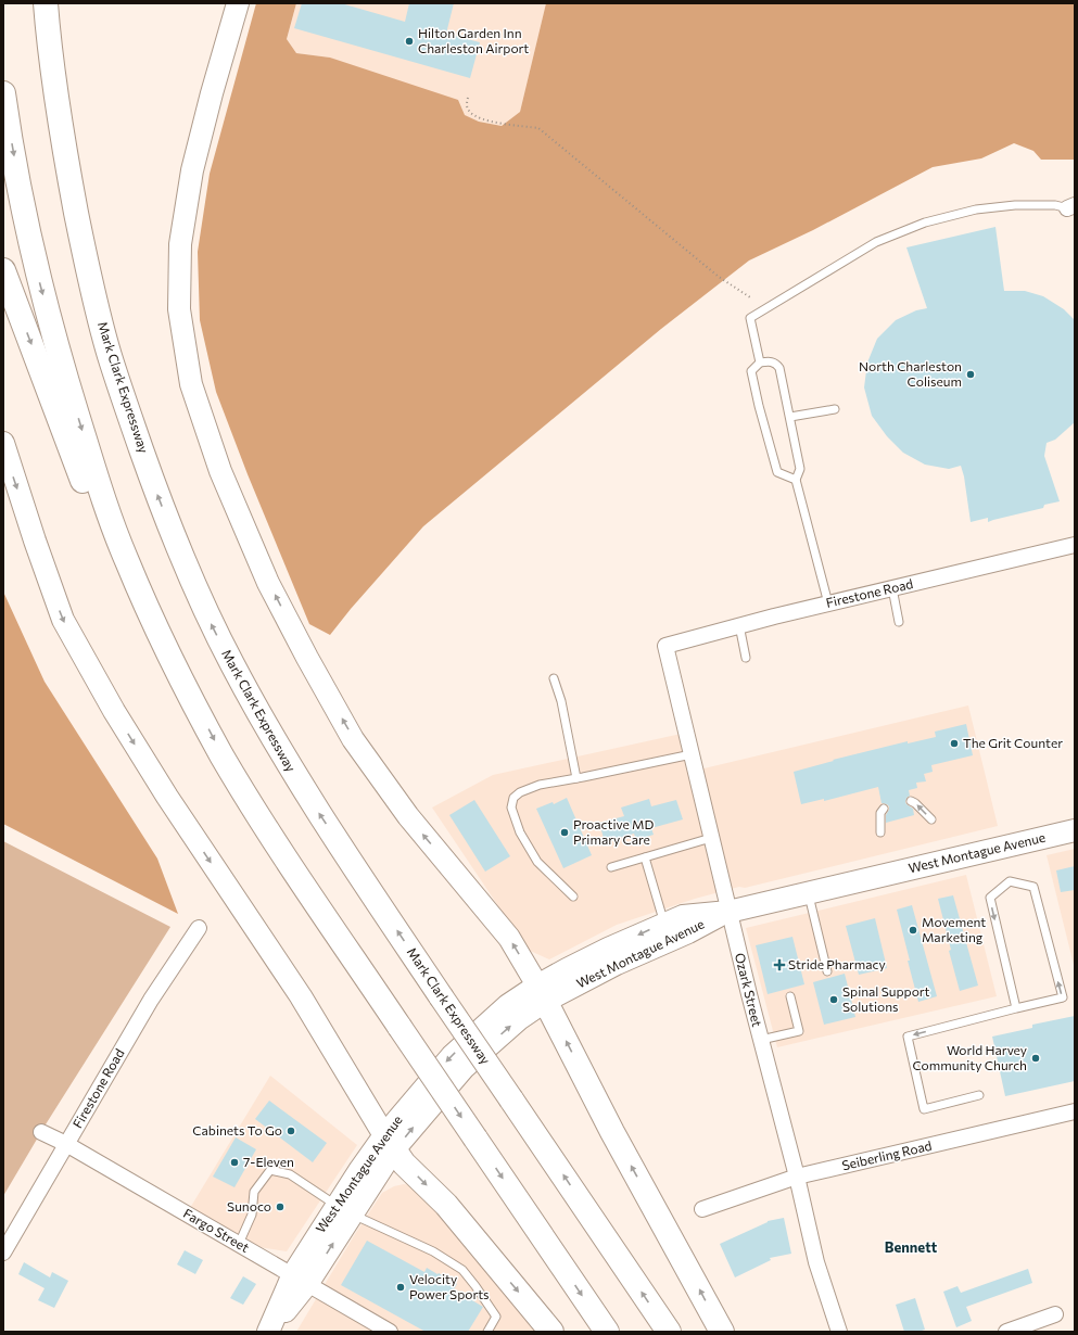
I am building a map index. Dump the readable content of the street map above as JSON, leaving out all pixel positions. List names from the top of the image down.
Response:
{
  "streets": {
    "highway": ["Mark Clark Expressway"],
    "main road": ["West Montague Avenue"],
    "street": [
      "Firestone Road",
      "Ozark Street",
      "Seiberling Road",
      "Fargo Street"
    ]
  },
  "crossings": [
    ["Firestone Road", "Ozark Street"],
    ["Firestone Road", "Fargo Street"],
    ["West Montague Avenue", "Ozark Street"],
    ["West Montague Avenue", "Fargo Street"],
    ["Ozark Street", "Seiberling Road"]
  ],
  "districts": ["Bennett"],
  "places": {
    "other": [
      "Hilton Garden Inn Charleston Airport",
      "North Charleston Coliseum",
      "The Grit Counter",
      "Proactive MD Primary Care",
      "Movement Marketing",
      "Spinal Support Solutions",
      "World Harvey Community Church",
      "Cabinets To Go",
      "7-Eleven",
      "Sunoco",
      "Velocity Power Sports"
    ],
    "health": ["Stride Pharmacy"]
  }
}
